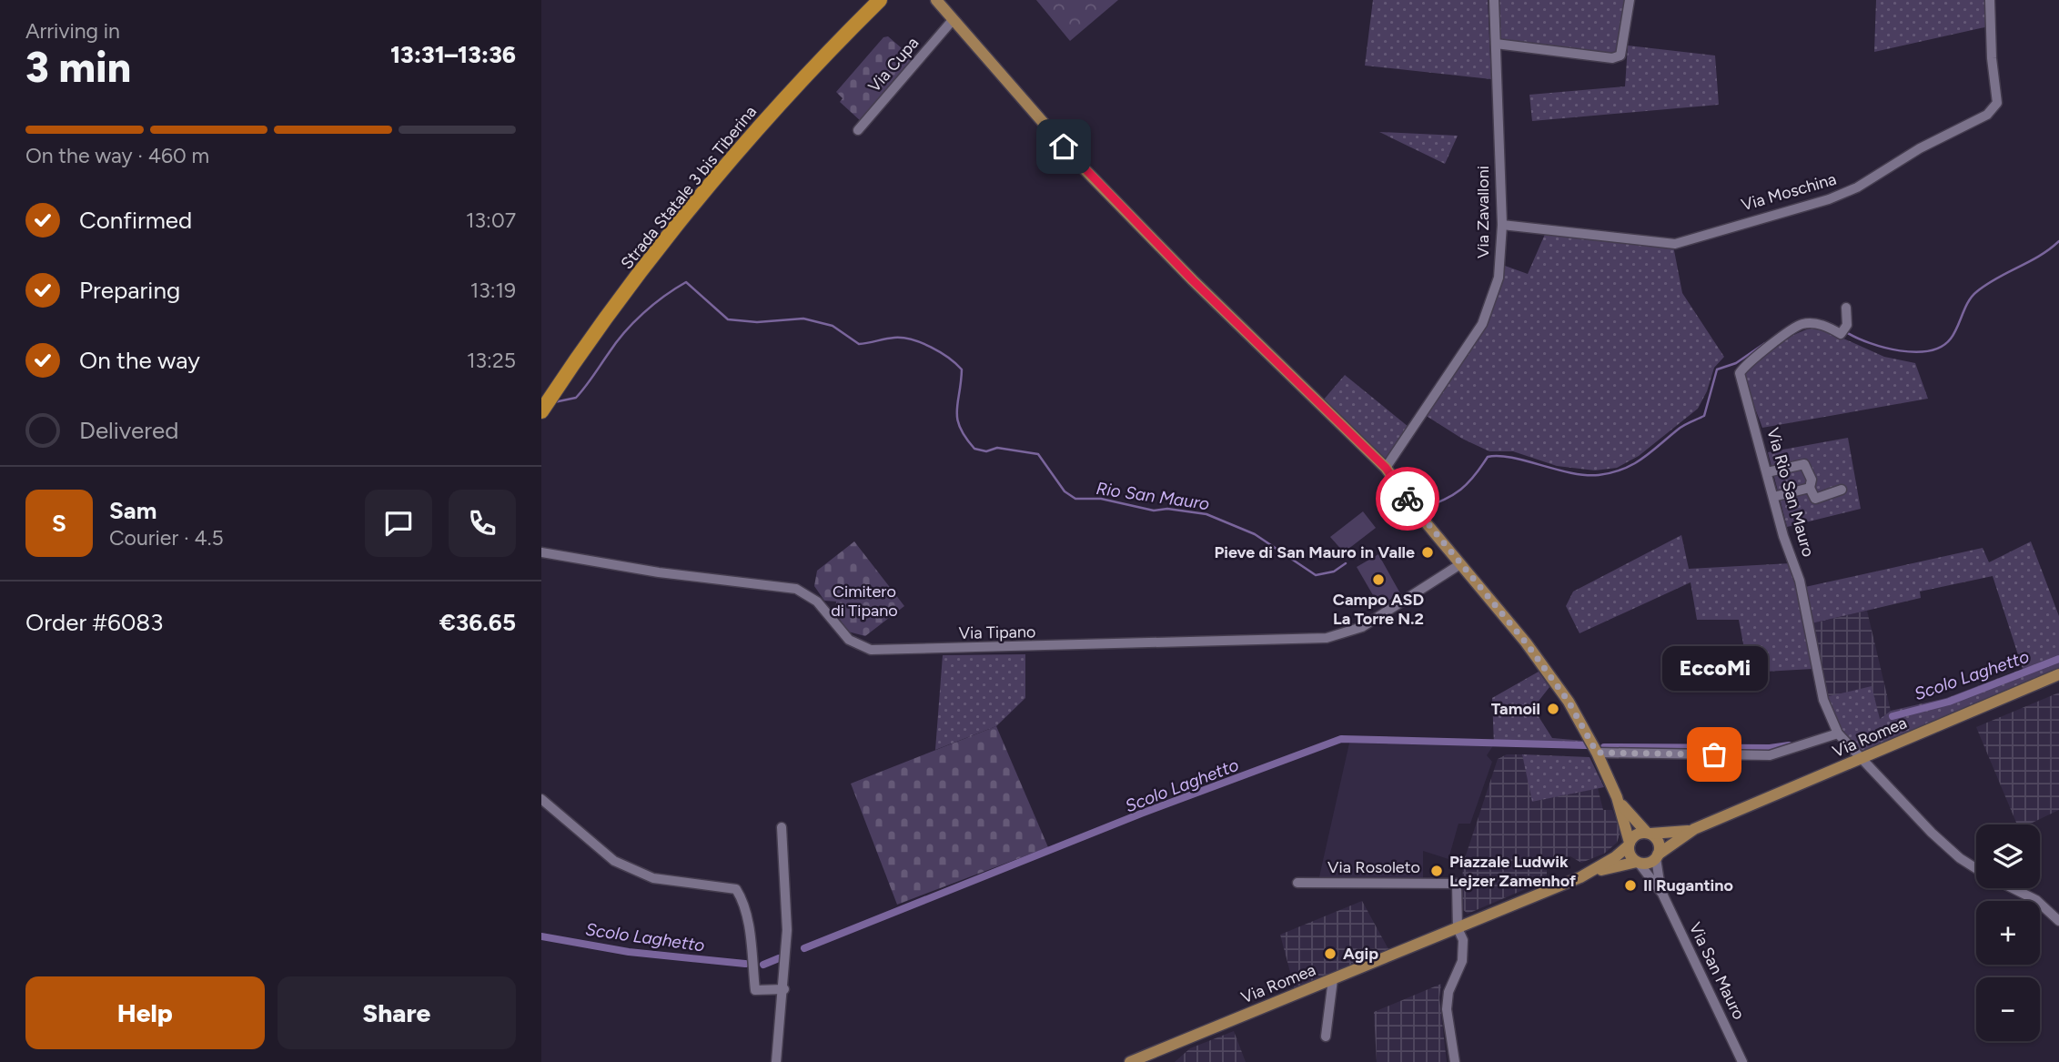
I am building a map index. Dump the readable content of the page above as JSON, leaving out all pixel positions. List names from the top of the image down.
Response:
{
  "streets": {
    "highway": ["Strada Statale 3 bis Tiberina"],
    "main road": ["Via Romea"],
    "street": [
      "Via Cupa",
      "Via Moschina",
      "Via Zavalloni",
      "Via Rio San Mauro",
      "Via Tipano",
      "Via Rosoleto",
      "Via San Mauro"
    ]
  },
  "crossings": [
    ["Via Moschina", "Via Zavalloni"],
    ["Via Rio San Mauro", "Via Romea"],
    ["Via Romea", "Via Rosoleto"],
    ["Via Romea", "Via San Mauro"]
  ],
  "water": ["Rio San Mauro", "Scolo Laghetto"],
  "parks": ["Cimitero di Tipano"],
  "places": [
    "Pieve di San Mauro in Valle",
    "Campo ASD La Torre N.2",
    "Tamoil",
    "EccoMi",
    "Piazzale Ludwik Lejzer Zamenhof",
    "Il Rugantino",
    "Agip"
  ],
  "page": {
    "heading": ["3 min", "Arriving in", "13:31–13:36"],
    "panel": [
      "Sam",
      "Courier · 4.5",
      "Order #6083",
      "€36.65"
    ],
    "bar": "On the way · 460 m",
    "list": [
      ["Confirmed", "13:07"],
      ["Preparing", "13:19"],
      ["On the way", "13:25"],
      "Delivered"
    ],
    "round": "S",
    "bubble": "EccoMi",
    "map_buttons": ["+", "−"],
    "buttons": ["Help", "Share"]
  }
}
